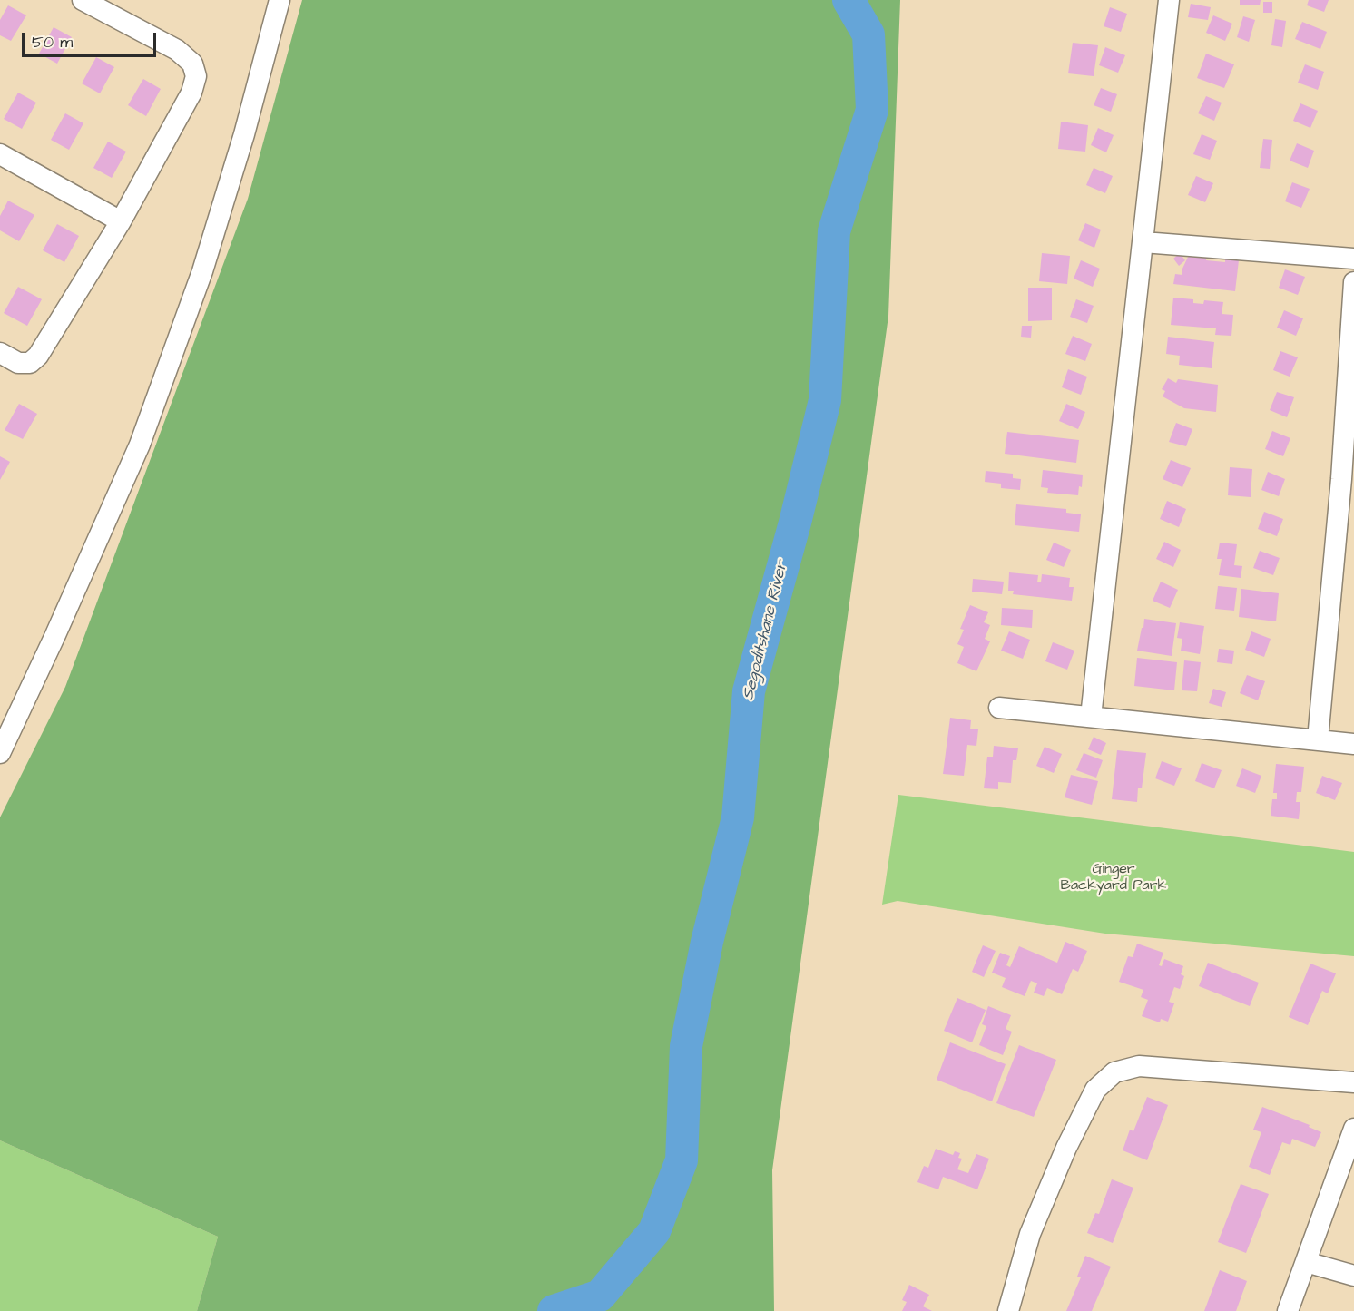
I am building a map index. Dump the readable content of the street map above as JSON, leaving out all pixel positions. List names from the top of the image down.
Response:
{
  "water": ["Segoditshane River"],
  "parks": ["Ginger Backyard Park"],
  "scale_bar": "50 m"
}
